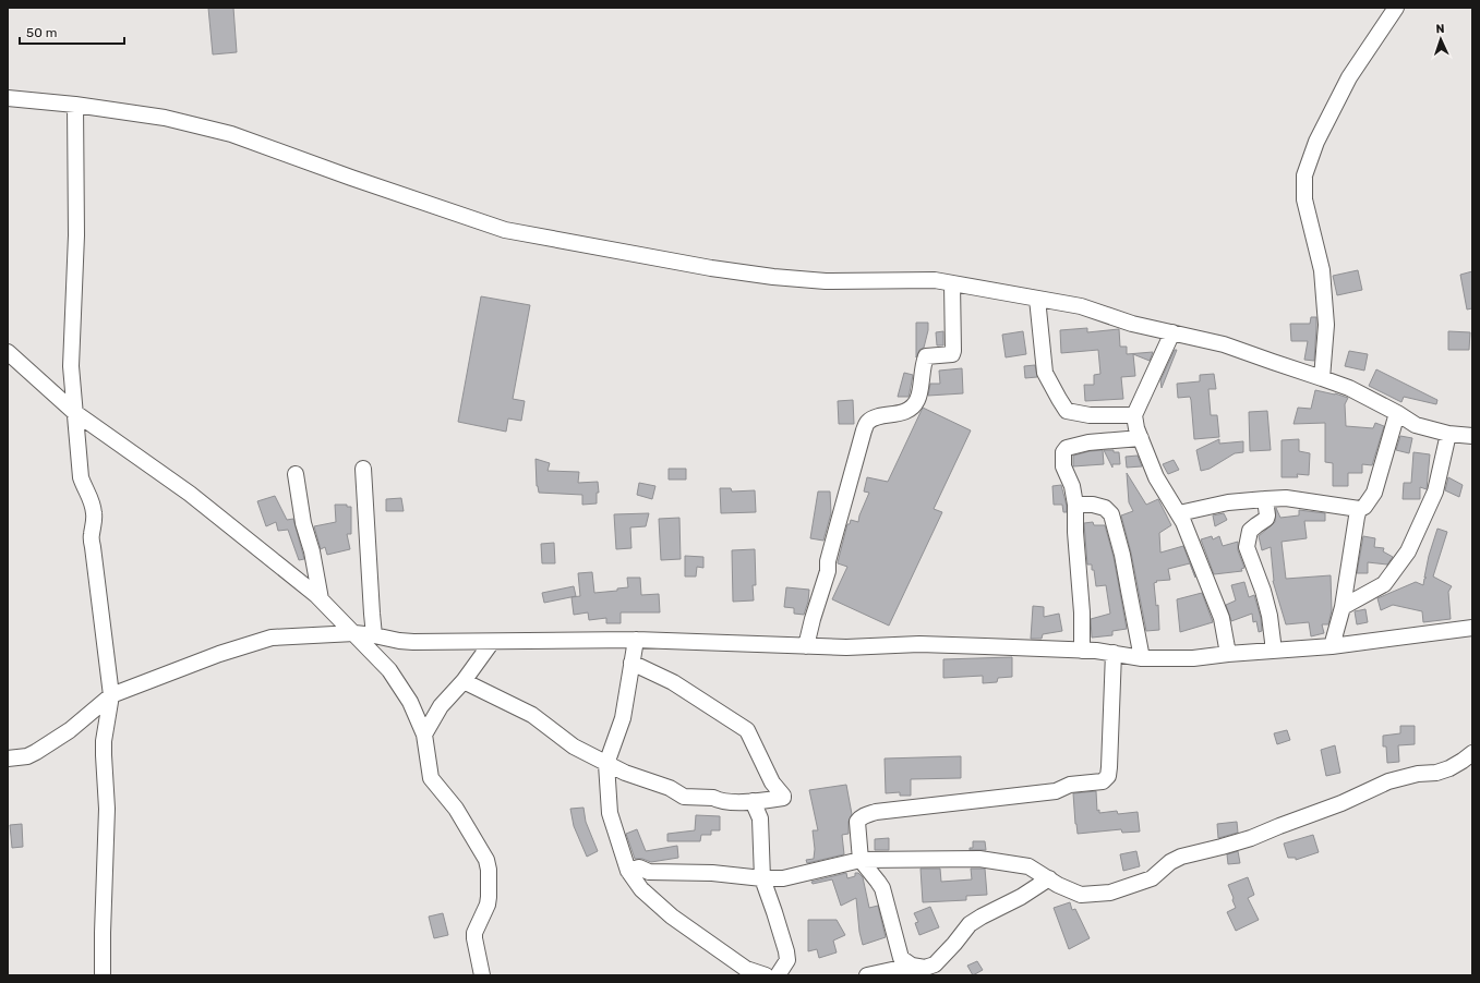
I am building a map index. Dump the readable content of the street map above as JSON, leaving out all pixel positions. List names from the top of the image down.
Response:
{
  "scale_bar": "50 m",
  "north": "top"
}
